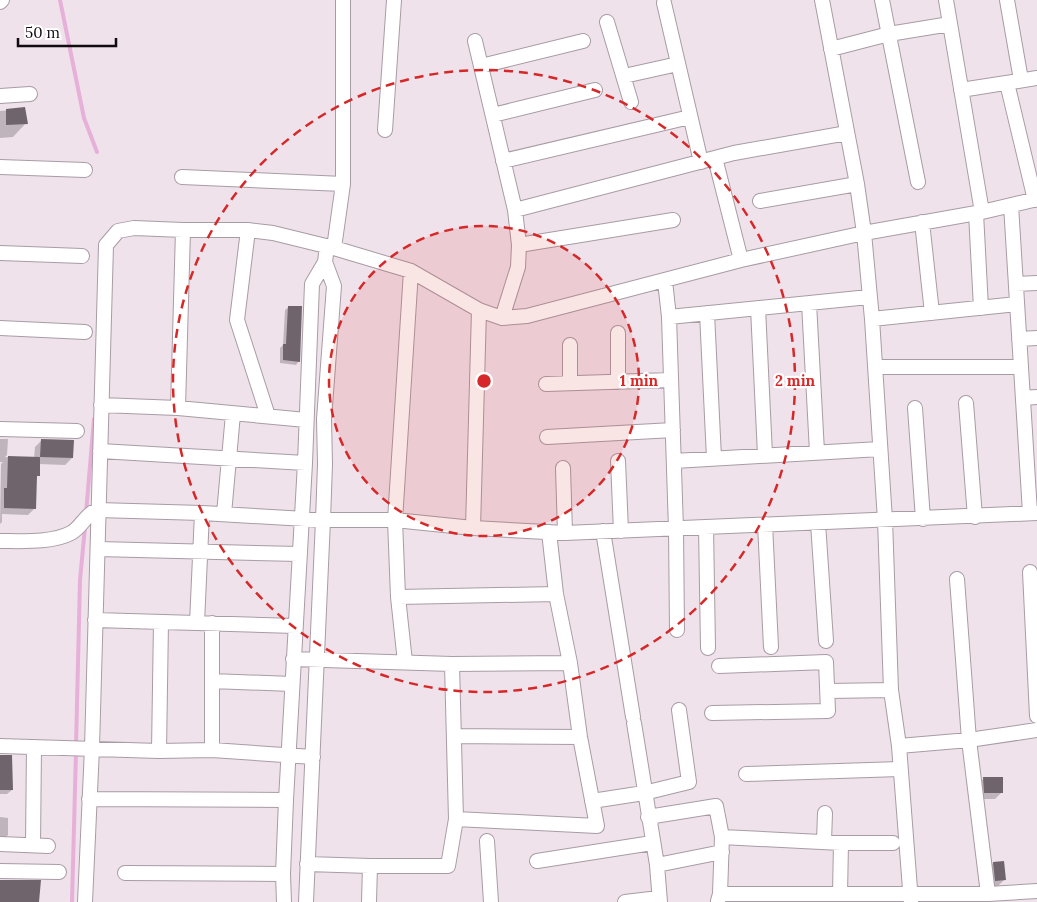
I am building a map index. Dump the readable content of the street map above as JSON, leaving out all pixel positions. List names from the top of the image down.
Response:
{
  "scale_bar": "50 m",
  "rings": ["1 min", "2 min"]
}
